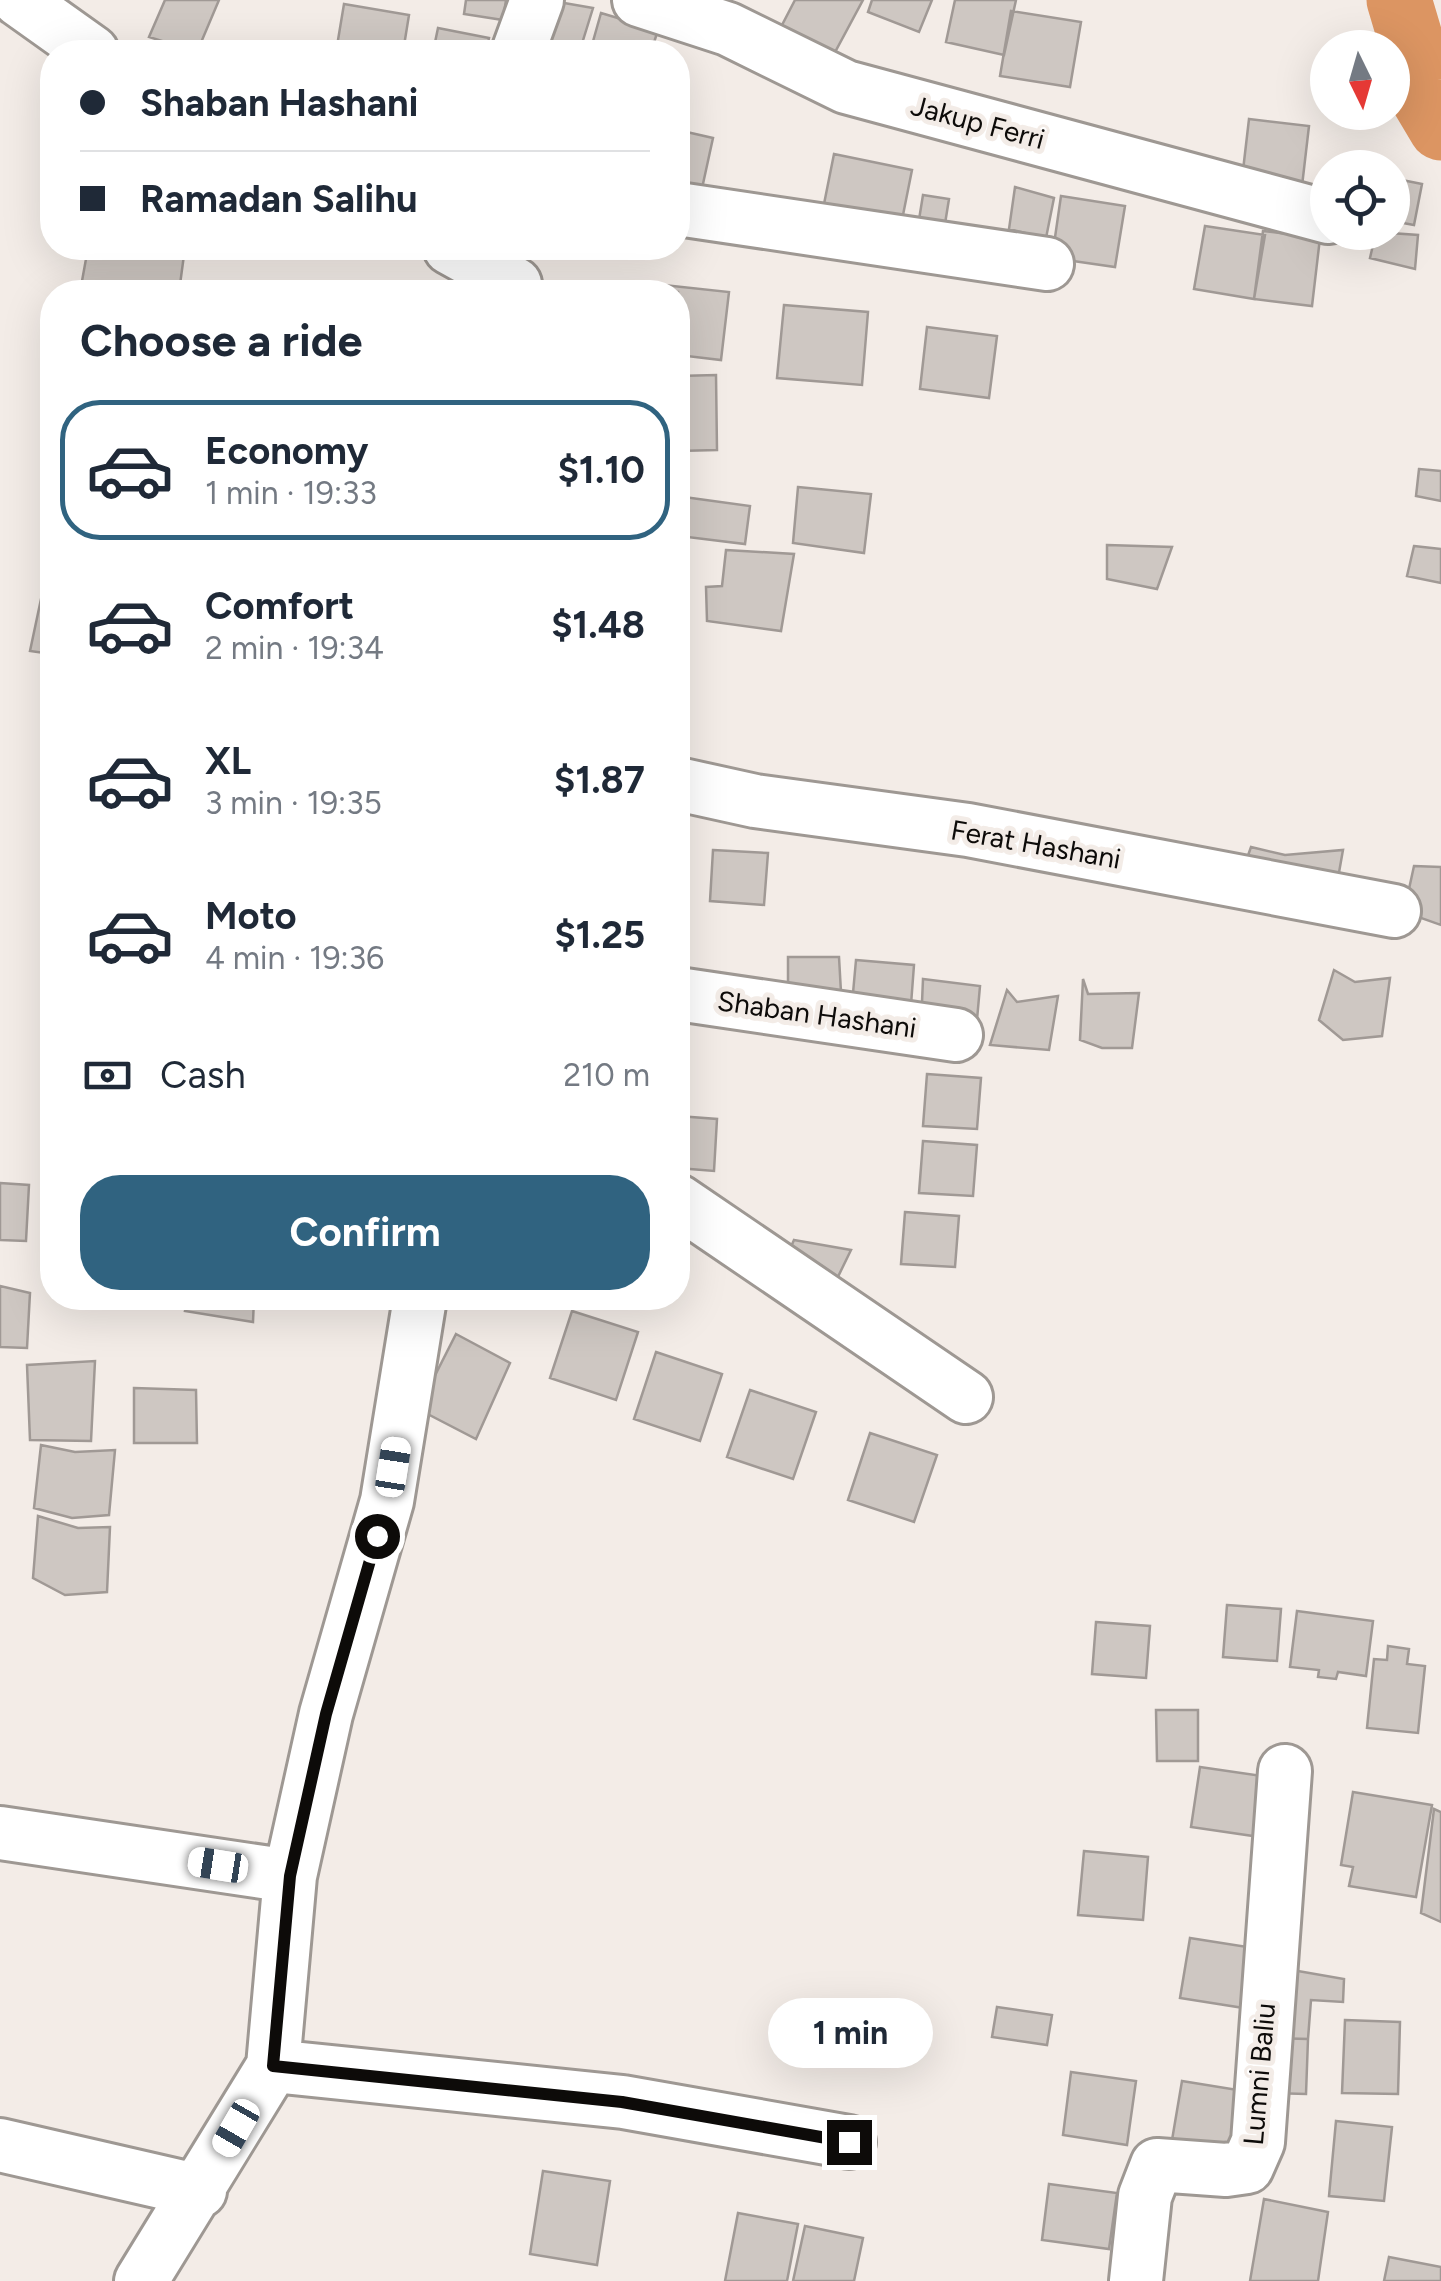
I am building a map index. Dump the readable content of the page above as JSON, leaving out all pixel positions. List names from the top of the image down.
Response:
{
  "streets": {
    "street": [
      "Jakup Ferri",
      "Ferat Hashani",
      "Shaban Hashani",
      "Lumni Baliu"
    ]
  },
  "north": "bottom",
  "page": {
    "banner": ["Shaban Hashani", "Ramadan Salihu"],
    "heading": "Choose a ride",
    "list": [
      {
        "name": "Economy",
        "note": "1 min · 19:33",
        "value": "$1.10"
      },
      {
        "name": "Comfort",
        "note": "2 min · 19:34",
        "value": "$1.48"
      },
      {
        "name": "XL",
        "note": "3 min · 19:35",
        "value": "$1.87"
      },
      {
        "name": "Moto",
        "note": "4 min · 19:36",
        "value": "$1.25"
      }
    ],
    "pay": ["Cash", "210 m"],
    "buttons": "Confirm",
    "bubble": "1 min"
  }
}
